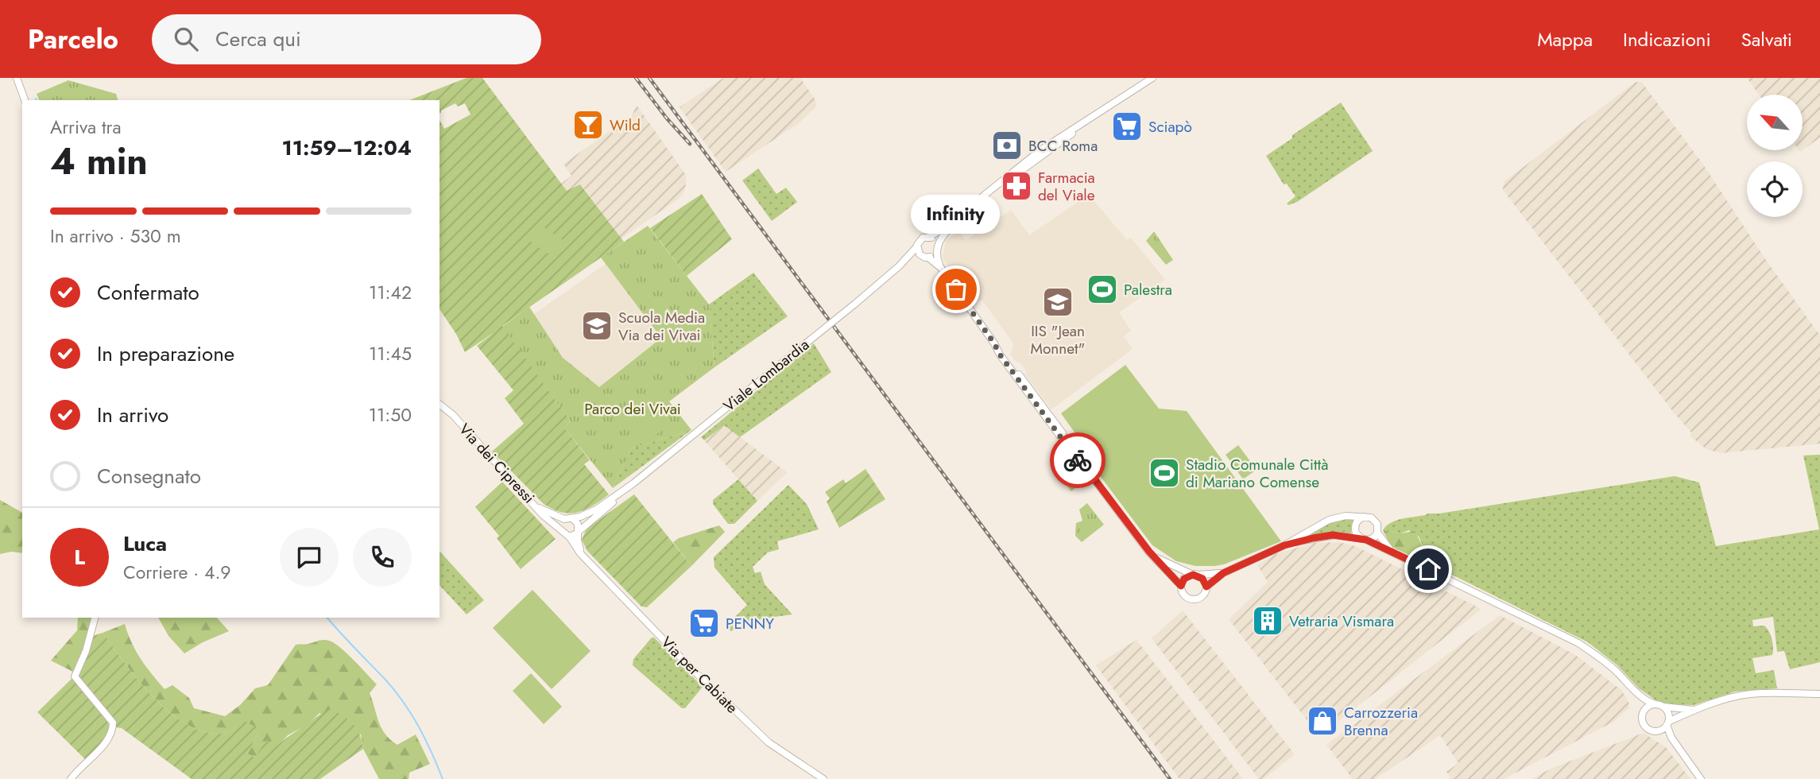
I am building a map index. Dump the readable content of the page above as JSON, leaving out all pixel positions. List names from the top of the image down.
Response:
{
  "streets": {
    "street": ["Viale Lombardia", "Via dei Cipressi", "Via per Cabiate"]
  },
  "crossings": [
    ["Viale Lombardia", "Via dei Cipressi"],
    ["Viale Lombardia", "Via per Cabiate"],
    ["Via dei Cipressi", "Via per Cabiate"]
  ],
  "parks": ["Parco dei Vivai"],
  "places": {
    "bar": ["Wild"],
    "supermarket": ["Sciapò", "PENNY"],
    "bank": ["BCC Roma"],
    "pharmacy": ["Farmacia del Viale"],
    "other": ["Infinity"],
    "sports": ["Palestra", "Stadio Comunale Città di Mariano Comense"],
    "school or university": ["IIS \"Jean Monnet\"", "Scuola Media Via dei Vivai"],
    "building": ["Vetraria Vismara"],
    "shop": ["Carrozzeria Brenna"]
  },
  "north": "top left",
  "page": {
    "header": "Parcelo",
    "search": "Cerca qui",
    "nav": ["Mappa", "Indicazioni", "Salvati"],
    "heading": ["4 min", "Arriva tra", "11:59–12:04"],
    "panel": ["Luca", "Corriere · 4.9"],
    "bubble": "Infinity",
    "bar": "In arrivo · 530 m",
    "list": [
      ["Confermato", "11:42"],
      ["In preparazione", "11:45"],
      ["In arrivo", "11:50"],
      "Consegnato"
    ],
    "round": "L"
  }
}
